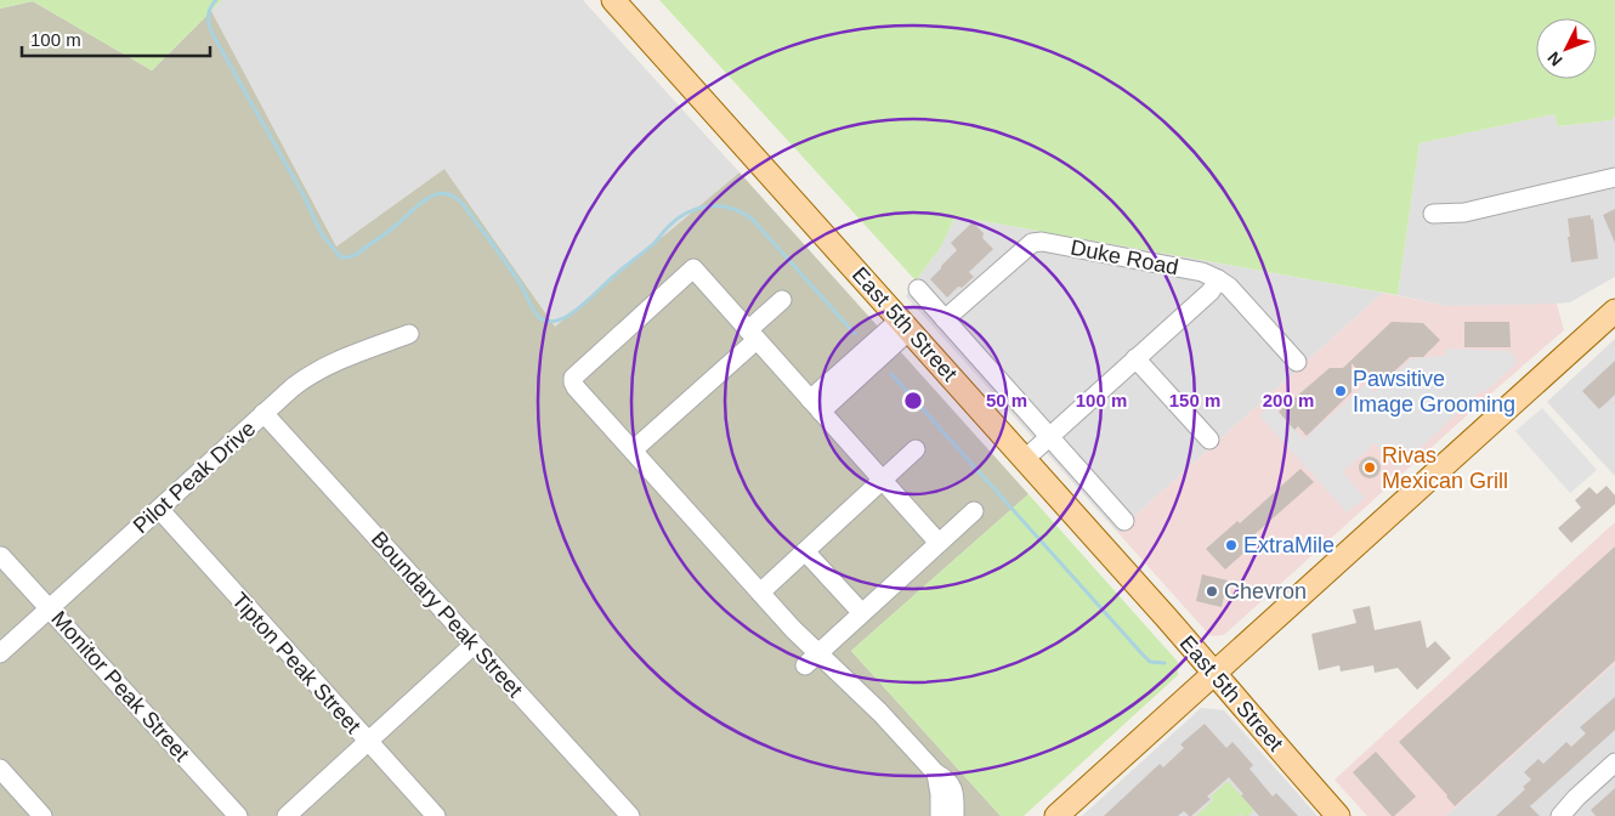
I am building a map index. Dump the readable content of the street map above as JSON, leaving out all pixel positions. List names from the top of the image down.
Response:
{
  "streets": {
    "main road": ["East 5th Street"],
    "street": [
      "Duke Road",
      "Pilot Peak Drive",
      "Boundary Peak Street",
      "Tipton Peak Street",
      "Monitor Peak Street"
    ]
  },
  "crossings": [
    ["Pilot Peak Drive", "Boundary Peak Street"],
    ["Pilot Peak Drive", "Tipton Peak Street"],
    ["Pilot Peak Drive", "Monitor Peak Street"]
  ],
  "places": [
    "Pawsitive Image Grooming",
    "Rivas Mexican Grill",
    "ExtraMile",
    "Chevron"
  ],
  "scale_bar": "100 m",
  "north": "bottom left",
  "rings": [
    "50 m",
    "100 m",
    "150 m",
    "200 m"
  ]
}
